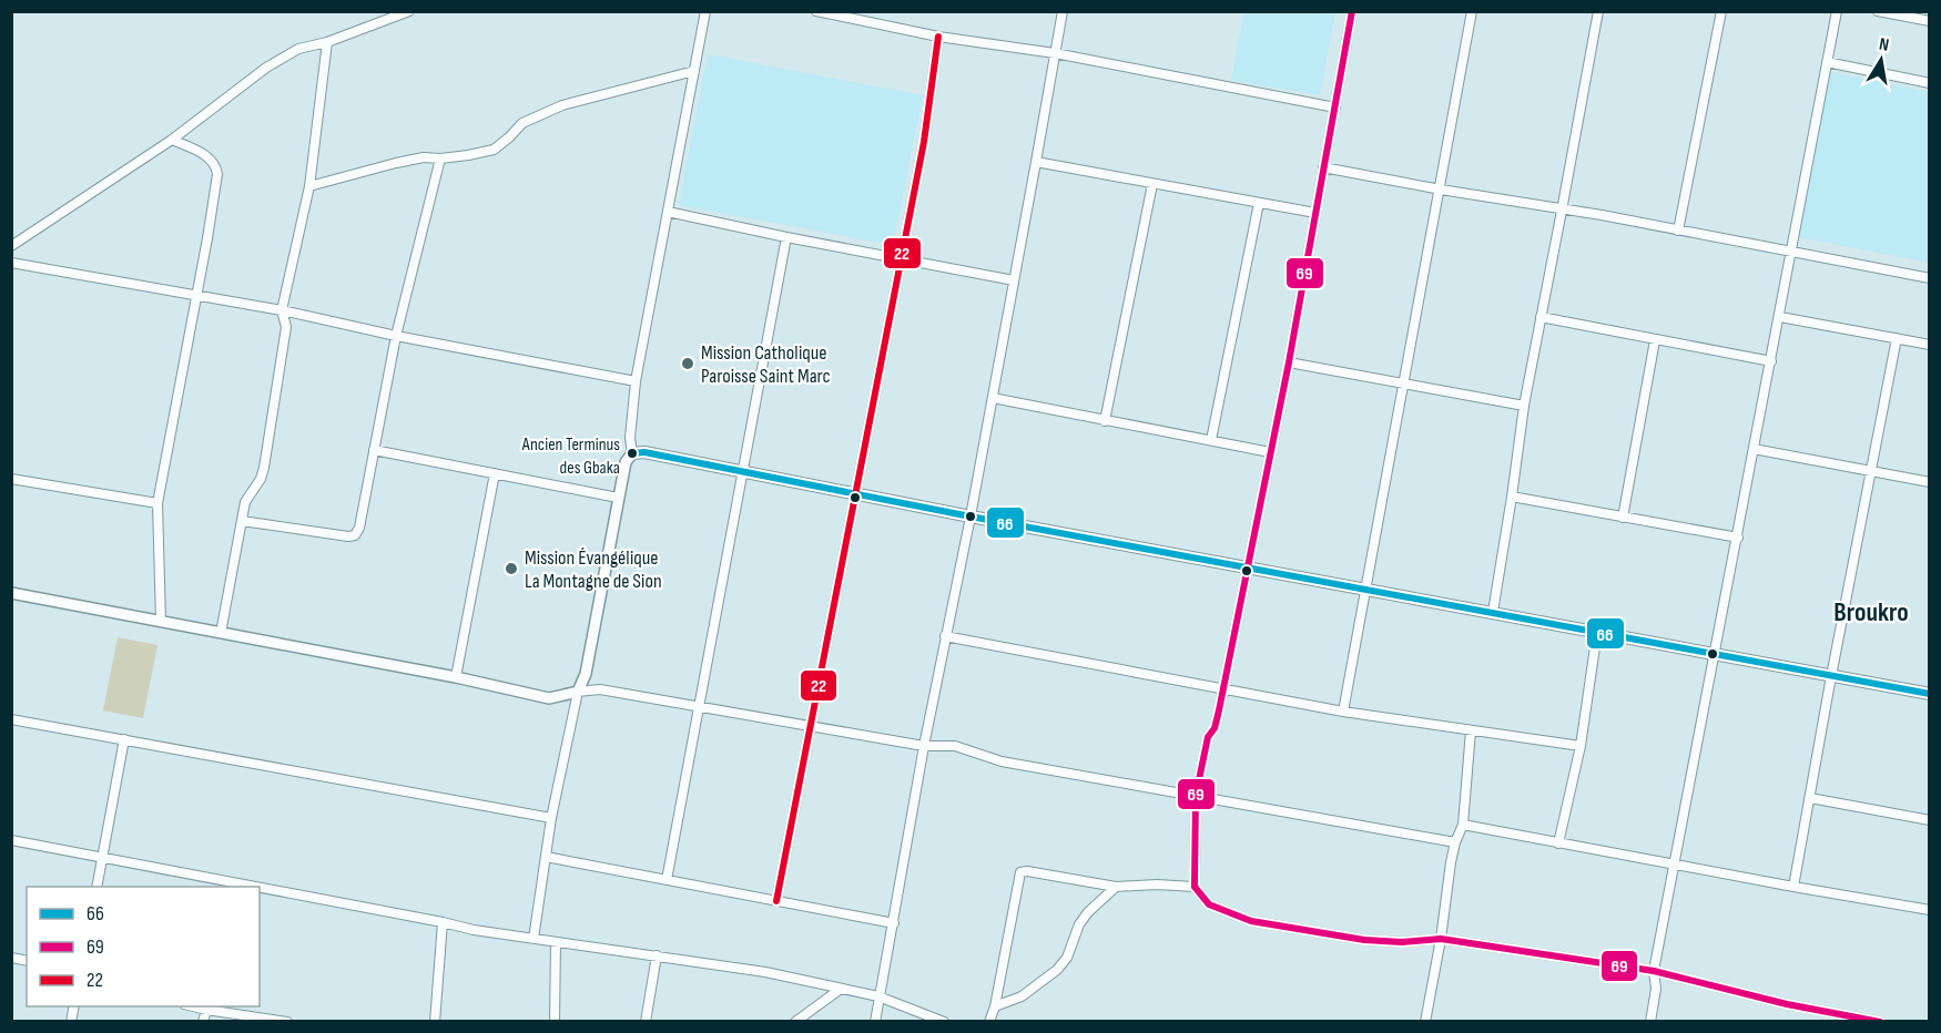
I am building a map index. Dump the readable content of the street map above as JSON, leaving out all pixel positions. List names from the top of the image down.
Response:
{
  "districts": ["Broukro"],
  "places": ["Mission Catholique Paroisse Saint Marc", "Ancien Terminus des Gbaka", "Mission Évangélique La Montagne de Sion"],
  "lines": ["transit line 69", "transit line 22", "transit line 66"],
  "legend": ["66", "69", "22"],
  "north": "top"
}
